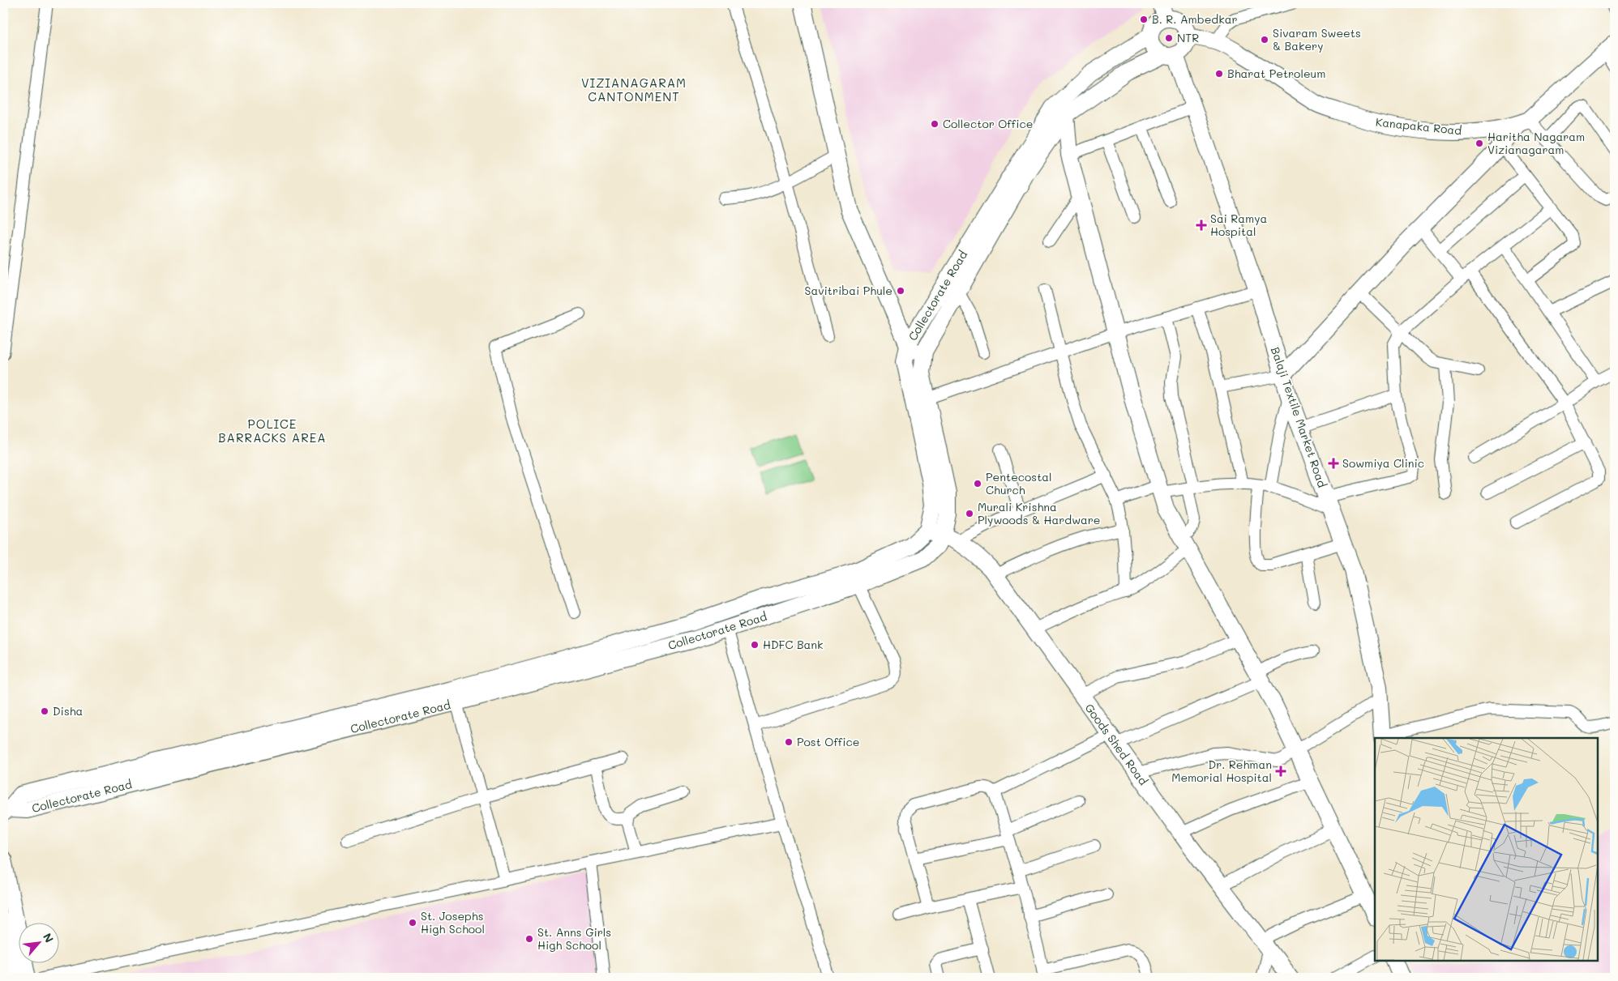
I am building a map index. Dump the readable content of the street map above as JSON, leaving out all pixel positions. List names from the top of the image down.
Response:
{
  "streets": {
    "street": [
      "Kanapaka Road",
      "Collectorate Road",
      "Balaji Textile Market Road",
      "Goods Shed Road"
    ]
  },
  "crossings": [
    ["Kanapaka Road", "Collectorate Road"],
    ["Kanapaka Road", "Balaji Textile Market Road"],
    ["Collectorate Road", "Balaji Textile Market Road"],
    ["Collectorate Road", "Goods Shed Road"]
  ],
  "districts": ["VIZIANAGARAM CANTONMENT", "POLICE BARRACKS AREA"],
  "places": {
    "other": [
      "B. R. Ambedkar",
      "NTR",
      "Sivaram Sweets & Bakery",
      "Bharat Petroleum",
      "Collector Office",
      "Haritha Nagaram Vizianagaram",
      "Savitribai Phule",
      "Pentecostal Church",
      "Murali Krishna Plywoods & Hardware",
      "HDFC Bank",
      "Disha",
      "Post Office",
      "St. Josephs High School",
      "St. Anns Girls High School"
    ],
    "health": ["Sai Ramya Hospital", "Sowmiya Clinic", "Dr. Rehman Memorial Hospital"]
  },
  "north": "top right"
}
